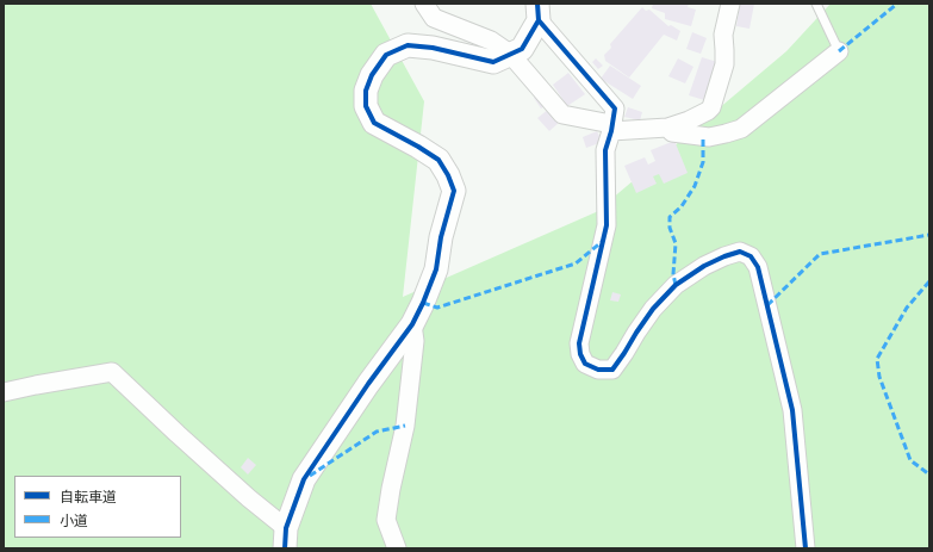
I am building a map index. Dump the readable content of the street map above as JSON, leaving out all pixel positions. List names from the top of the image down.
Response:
{
  "legend": ["自転車道", "小道"]
}
